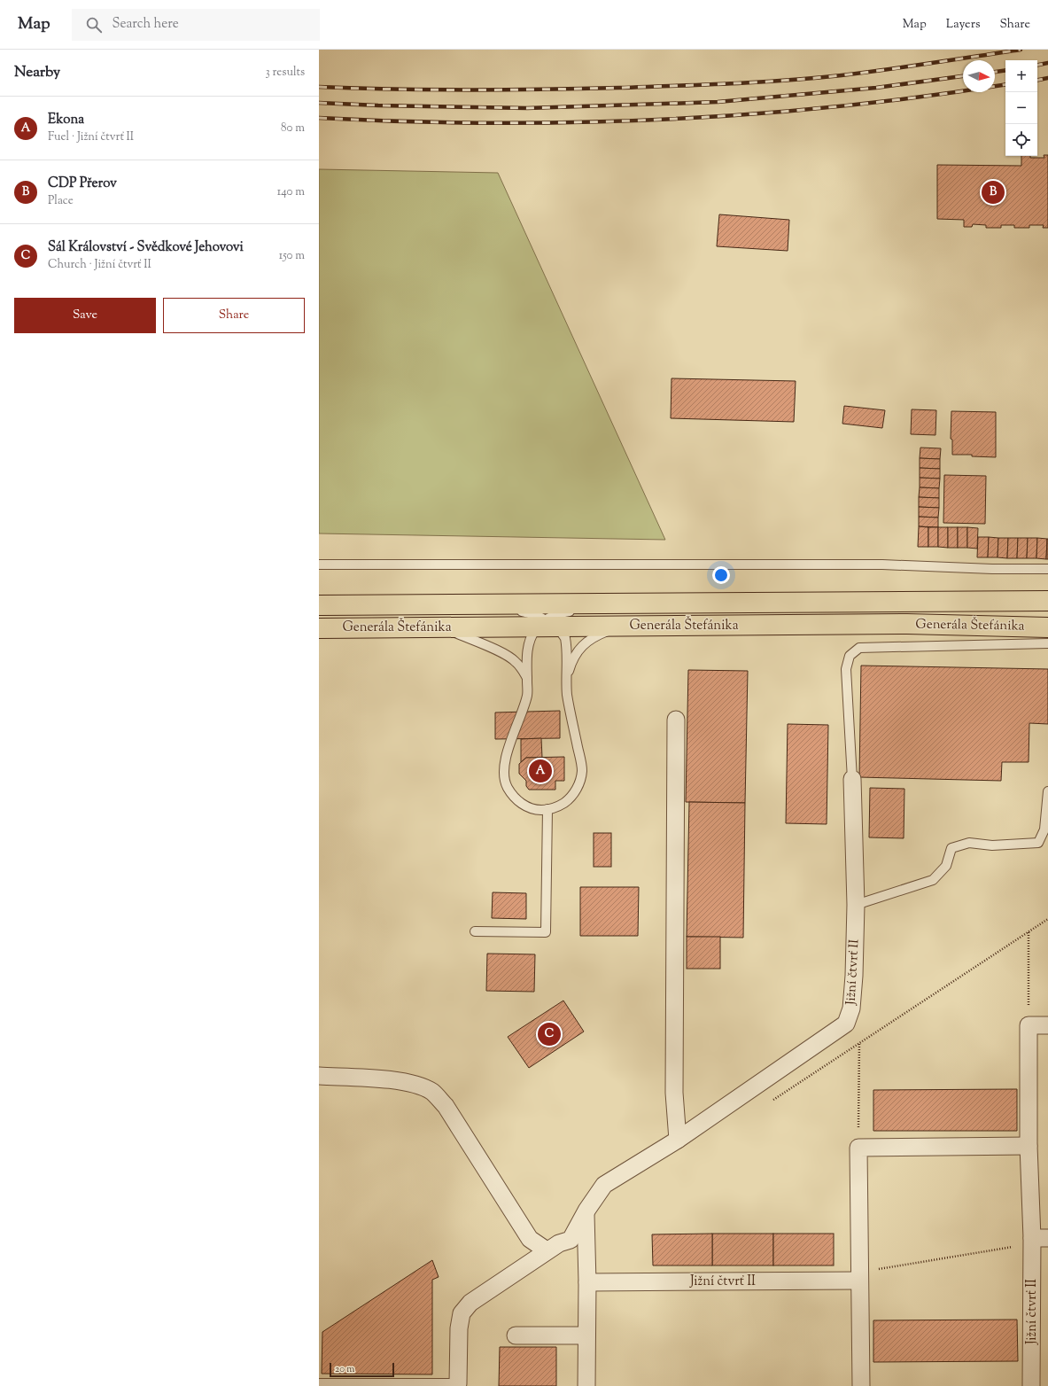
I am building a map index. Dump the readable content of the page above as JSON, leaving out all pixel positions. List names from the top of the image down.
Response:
{
  "streets": {
    "main road": ["Generála Štefánika"],
    "street": ["Jižní čtvrť II"]
  },
  "scale_bar": "20 m",
  "north": "right",
  "page": {
    "header": "Map",
    "search": "Search here",
    "nav": ["Map", "Layers", "Share"],
    "heading": ["Nearby", "3 results"],
    "map_buttons": ["+", "−"],
    "list": [
      {
        "mark": "A",
        "name": "Ekona",
        "note": "Fuel · Jižní čtvrť II",
        "value": "80 m"
      },
      {
        "mark": "B",
        "name": "CDP Přerov",
        "note": "Place",
        "value": "140 m"
      },
      {
        "mark": "C",
        "name": "Sál Království - Svědkové Jehovovi",
        "note": "Church · Jižní čtvrť II",
        "value": "150 m"
      }
    ],
    "pins": ["B", "A", "C"],
    "buttons": ["Save", "Share"],
    "scale": "20 m"
  }
}
